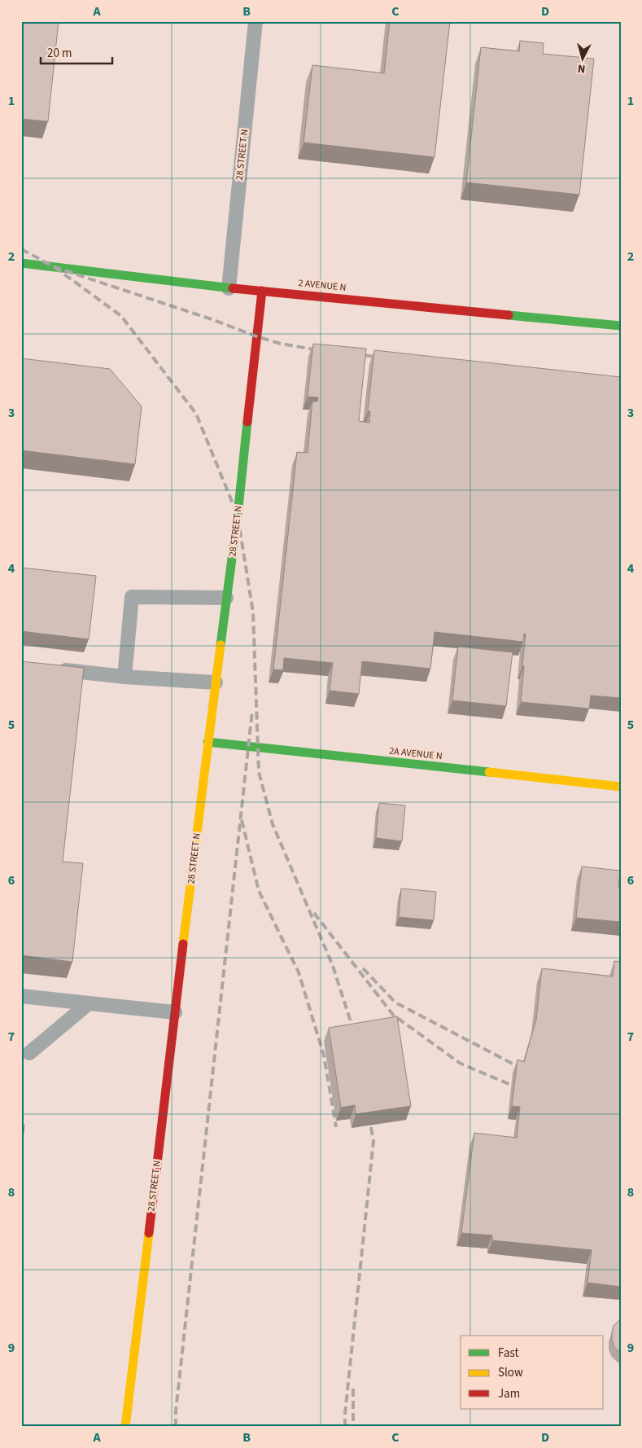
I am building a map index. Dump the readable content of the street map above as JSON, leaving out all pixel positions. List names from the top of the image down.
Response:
{
  "streets": {
    "street": ["28 STREET N", "2 AVENUE N", "2A AVENUE N"]
  },
  "crossings": [
    ["28 STREET N", "2 AVENUE N"],
    ["28 STREET N", "2A AVENUE N"]
  ],
  "legend": ["Fast", "Slow", "Jam"],
  "scale_bar": "20 m",
  "north": "bottom",
  "grid": {
    "columns": [
      "A",
      "B",
      "C",
      "D"
    ],
    "rows": [
      "1",
      "2",
      "3",
      "4",
      "5",
      "6",
      "7",
      "8",
      "9"
    ]
  }
}
